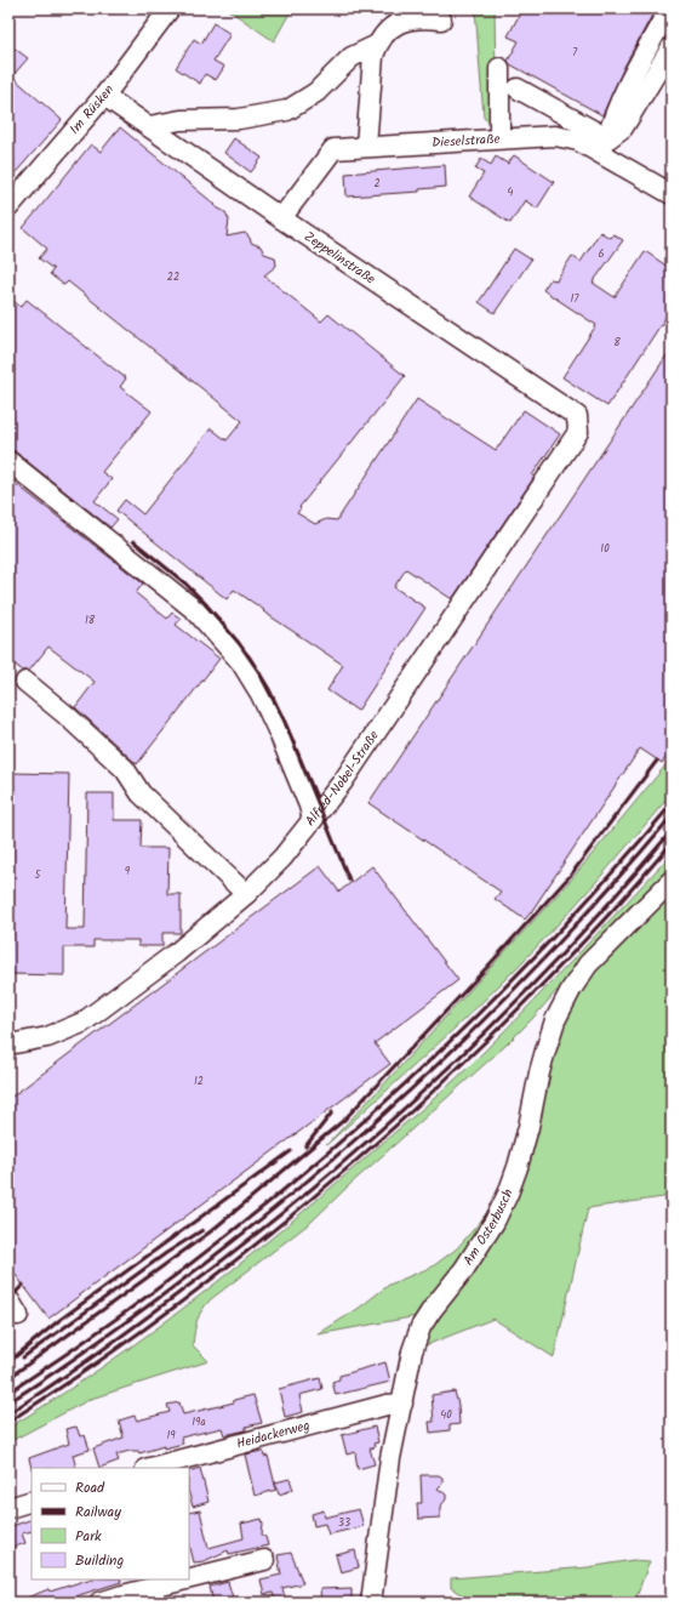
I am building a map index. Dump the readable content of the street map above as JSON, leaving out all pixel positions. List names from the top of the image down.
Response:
{
  "streets": {
    "street": [
      "Im Rüsken",
      "Dieselstraße",
      "Zeppelinstraße",
      "Alfred-Nobel-Straße",
      "Am Osterbusch",
      "Heidackerweg"
    ]
  },
  "crossings": [
    ["Im Rüsken", "Zeppelinstraße"],
    ["Dieselstraße", "Zeppelinstraße"],
    ["Zeppelinstraße", "Alfred-Nobel-Straße"],
    ["Am Osterbusch", "Heidackerweg"]
  ],
  "house_numbers": [
    "7",
    "2",
    "4",
    "6",
    "22",
    "17",
    "8",
    "10",
    "18",
    "9",
    "5",
    "12",
    "40",
    "19a",
    "19",
    "33"
  ],
  "legend": [
    "Road",
    "Railway",
    "Park",
    "Building"
  ]
}
